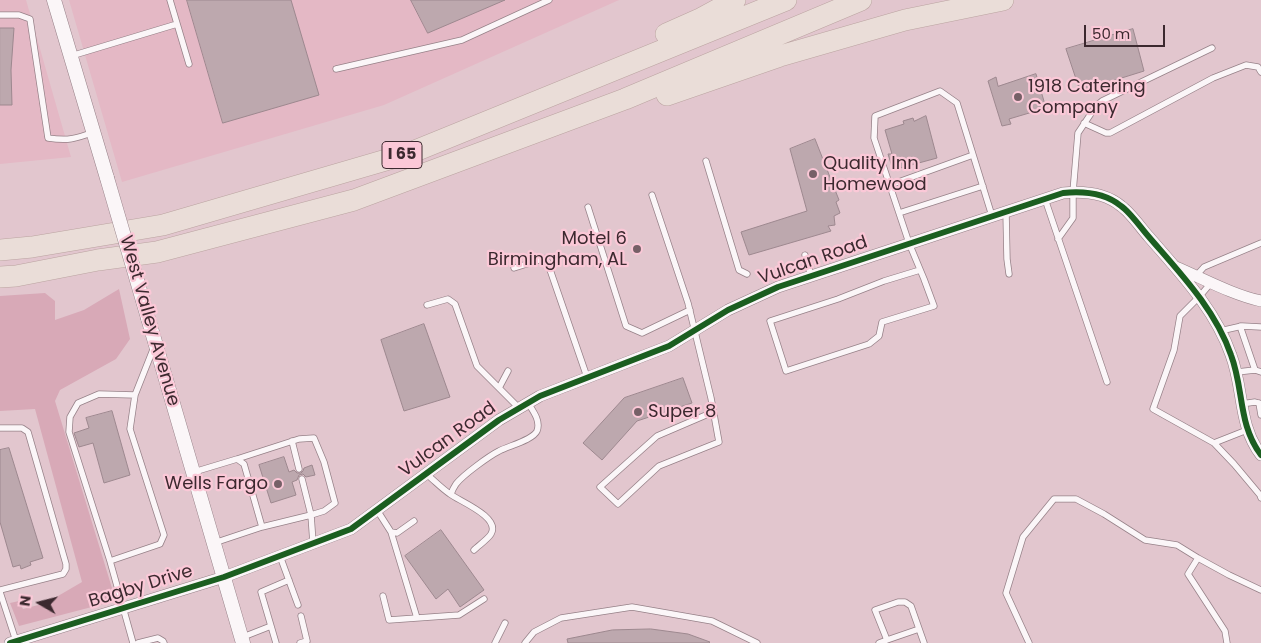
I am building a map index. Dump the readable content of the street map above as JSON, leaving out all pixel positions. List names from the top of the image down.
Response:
{
  "streets": {
    "highway": ["I 65"],
    "street": ["Vulcan Road", "West Valley Avenue", "Bagby Drive"]
  },
  "crossings": [
    ["Vulcan Road", "West Valley Avenue"],
    ["Vulcan Road", "Bagby Drive"],
    ["West Valley Avenue", "Bagby Drive"]
  ],
  "places": [
    "1918 Catering Company",
    "Quality Inn Homewood",
    "Motel 6 Birmingham, AL",
    "Super 8",
    "Wells Fargo"
  ],
  "scale_bar": "50 m",
  "north": "left"
}
